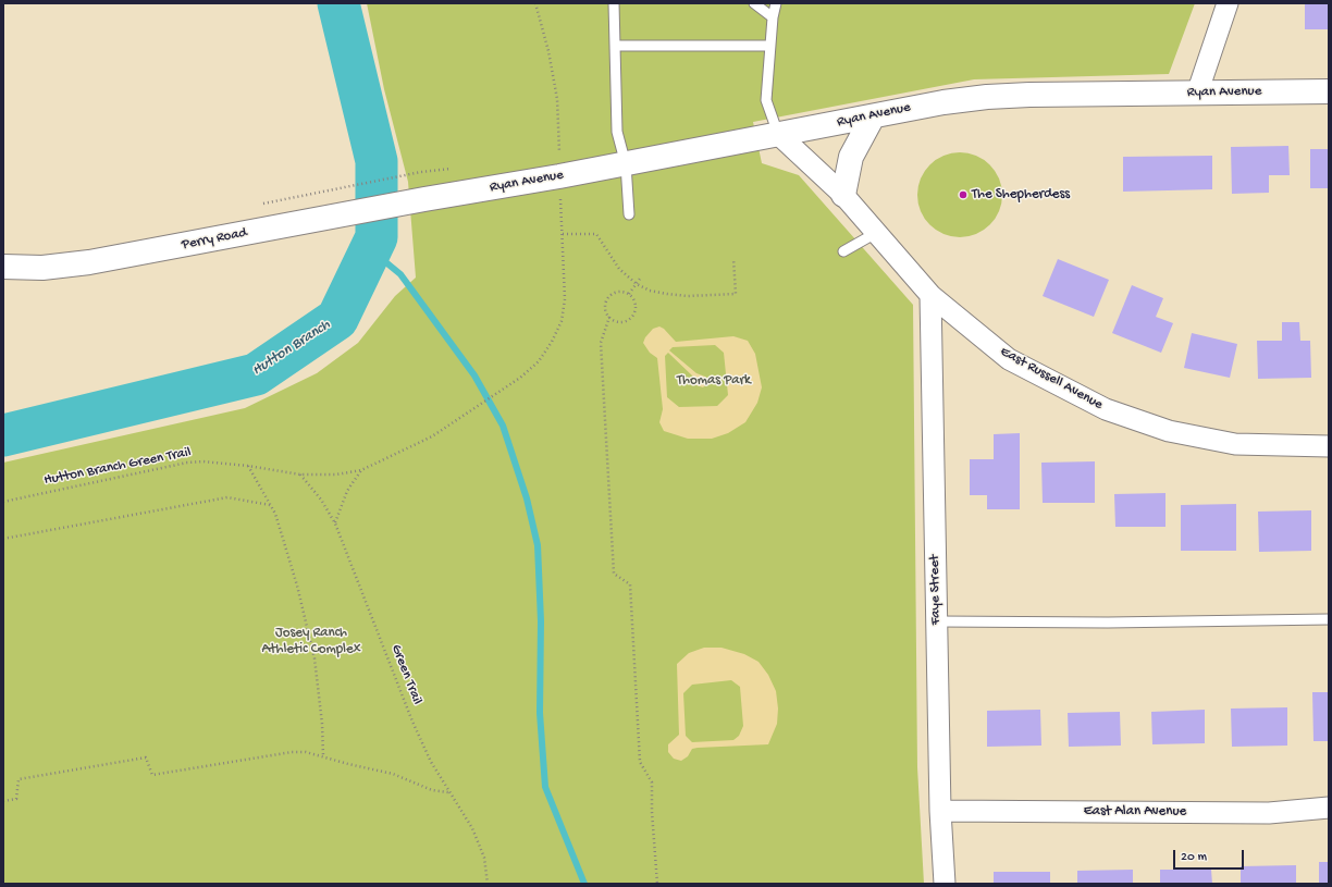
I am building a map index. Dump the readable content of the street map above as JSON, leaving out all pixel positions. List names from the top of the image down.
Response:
{
  "streets": {
    "street": [
      "Ryan Avenue",
      "Perry Road",
      "East Russell Avenue",
      "Faye Street",
      "East Alan Avenue"
    ],
    "path": ["Hutton Branch Green Trail", "Green Trail"]
  },
  "crossings": [
    ["Ryan Avenue", "Perry Road"],
    ["Ryan Avenue", "East Russell Avenue"],
    ["East Russell Avenue", "Faye Street"],
    ["Hutton Branch Green Trail", "Green Trail"],
    ["Faye Street", "East Alan Avenue"]
  ],
  "water": ["Hutton Branch"],
  "parks": ["Thomas Park", "Josey Ranch Athletic Complex"],
  "places": ["The Shepherdess"],
  "scale_bar": "20 m"
}
